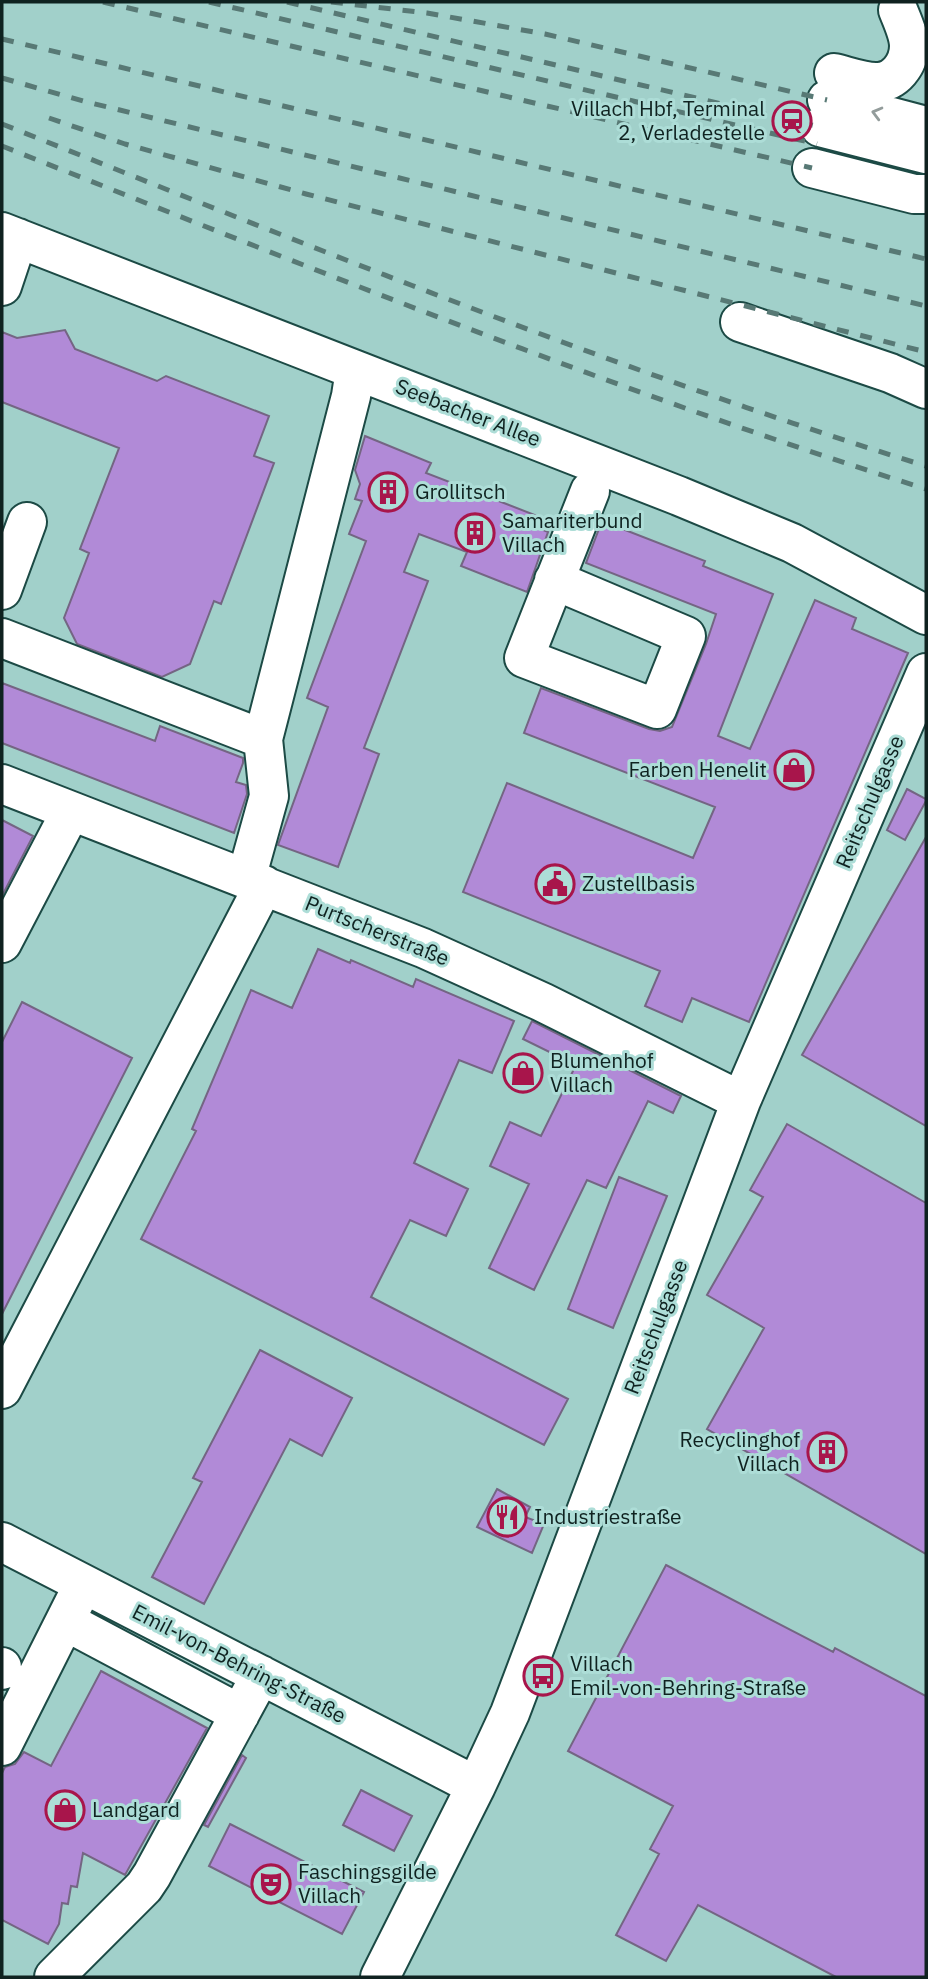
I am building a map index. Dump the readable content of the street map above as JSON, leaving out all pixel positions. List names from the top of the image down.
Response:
{
  "streets": {
    "street": [
      "Seebacher Allee",
      "Reitschulgasse",
      "Purtscherstraße",
      "Emil-von-Behring-Straße"
    ]
  },
  "crossings": [
    ["Reitschulgasse", "Purtscherstraße"],
    ["Reitschulgasse", "Emil-von-Behring-Straße"]
  ],
  "places": {
    "station": ["Villach Hbf, Terminal 2, Verladestelle"],
    "building": ["Grollitsch", "Samariterbund Villach", "Recyclinghof Villach"],
    "shop": ["Farben Henelit", "Blumenhof Villach", "Landgard"],
    "public building": ["Zustellbasis"],
    "restaurant": ["Industriestraße"],
    "bus stop": ["Villach Emil-von-Behring-Straße"],
    "theatre": ["Faschingsgilde Villach"]
  }
}
